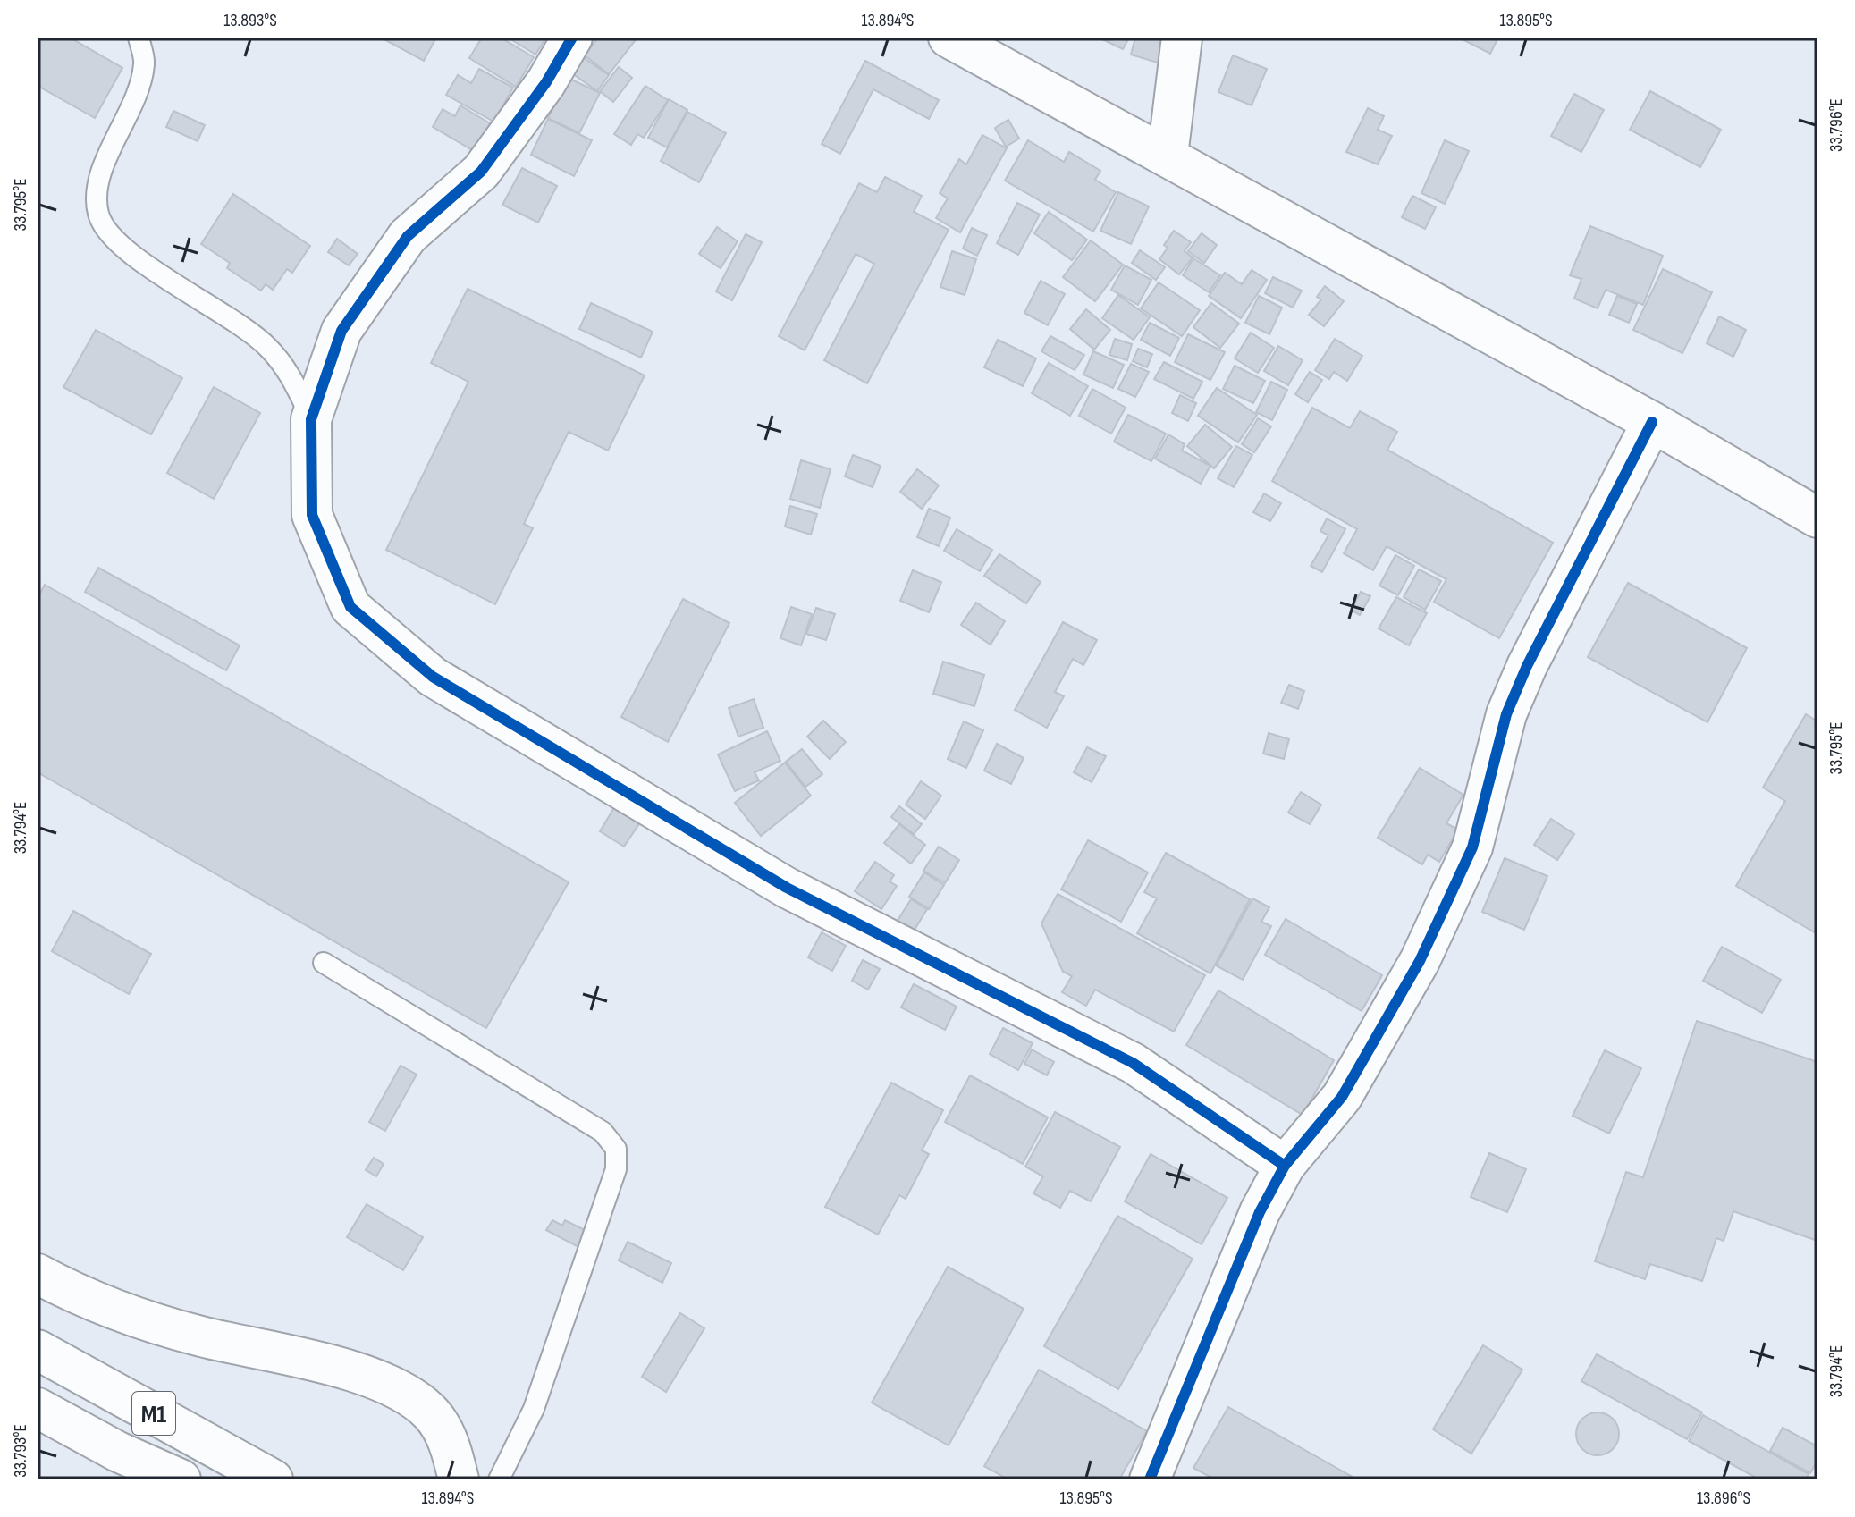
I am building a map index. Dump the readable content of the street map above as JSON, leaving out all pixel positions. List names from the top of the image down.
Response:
{
  "streets": {
    "main road": ["M1"]
  },
  "coordinates": [
    "13.893°S",
    "13.894°S",
    "13.895°S",
    "33.796°E",
    "33.795°E",
    "33.794°E",
    "33.793°E",
    "13.896°S"
  ]
}
